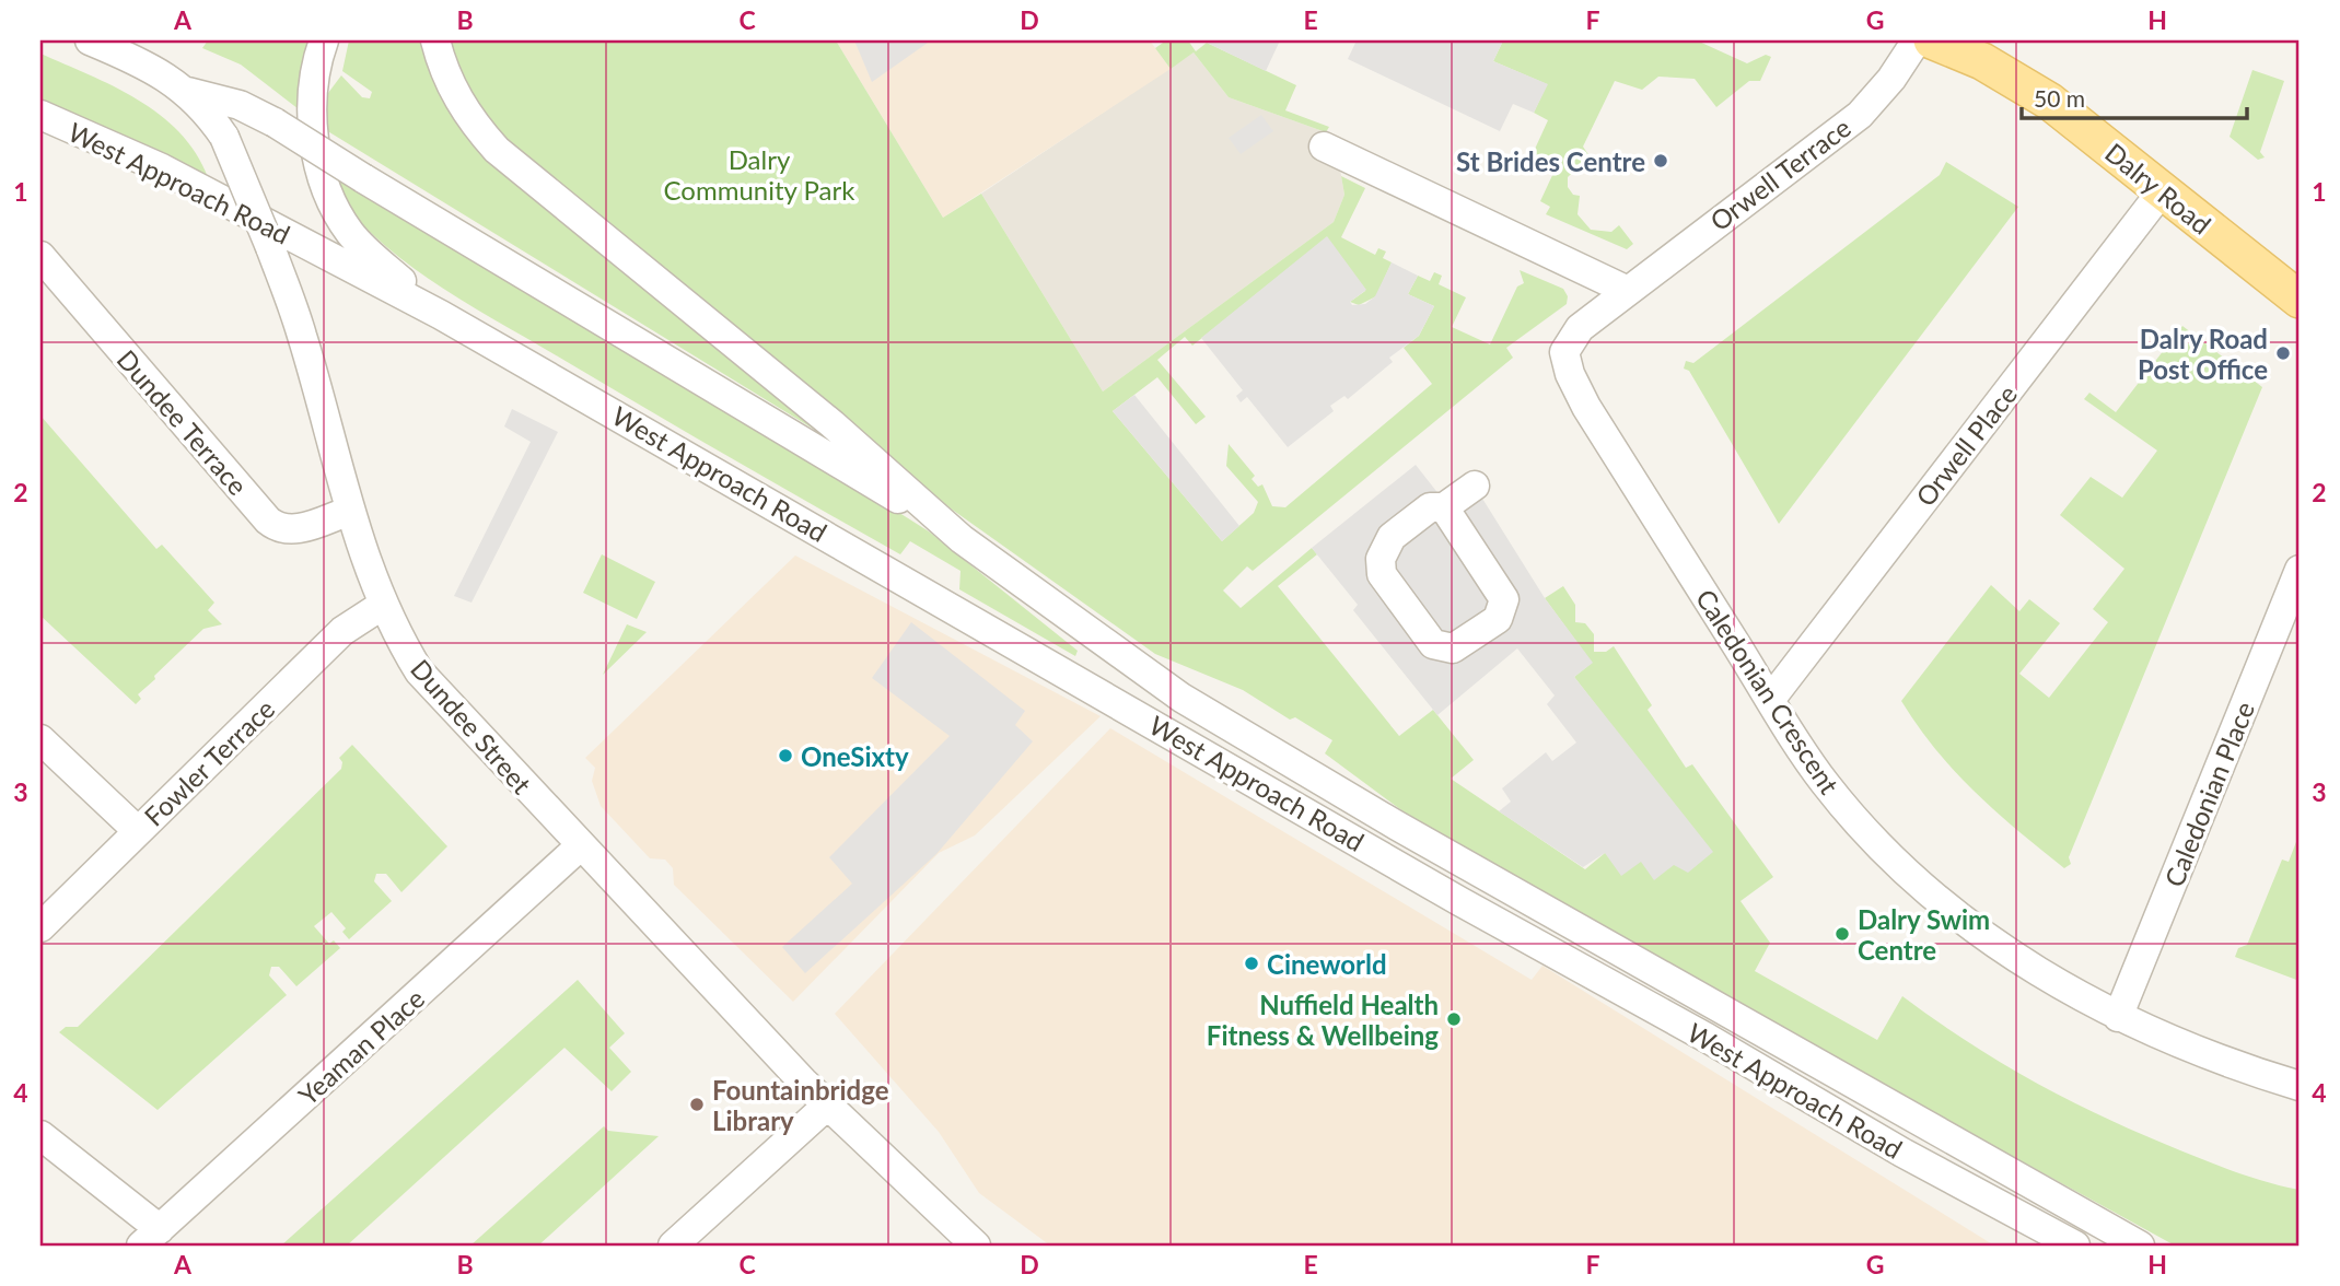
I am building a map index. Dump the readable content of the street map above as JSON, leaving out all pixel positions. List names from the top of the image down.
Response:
{
  "streets": {
    "main road": ["Dalry Road"],
    "street": [
      "Orwell Terrace",
      "West Approach Road",
      "Dundee Terrace",
      "Orwell Place",
      "Caledonian Crescent",
      "Dundee Street",
      "Fowler Terrace",
      "Caledonian Place",
      "Yeaman Place"
    ]
  },
  "crossings": [
    ["Orwell Terrace", "Caledonian Crescent"],
    ["West Approach Road", "Dundee Street"],
    ["Dalry Road", "Orwell Place"],
    ["Dundee Terrace", "Dundee Street"],
    ["Orwell Place", "Caledonian Crescent"],
    ["Caledonian Crescent", "Caledonian Place"],
    ["Dundee Street", "Fowler Terrace"],
    ["Dundee Street", "Yeaman Place"]
  ],
  "parks": ["Dalry Community Park"],
  "places": [
    "St Brides Centre",
    "Dalry Road Post Office",
    "OneSixty",
    "Dalry Swim Centre",
    "Cineworld",
    "Nuffield Health Fitness & Wellbeing",
    "Fountainbridge Library"
  ],
  "scale_bar": "50 m",
  "grid": {
    "columns": [
      "A",
      "B",
      "C",
      "D",
      "E",
      "F",
      "G",
      "H"
    ],
    "rows": [
      "1",
      "2",
      "3",
      "4"
    ]
  }
}
